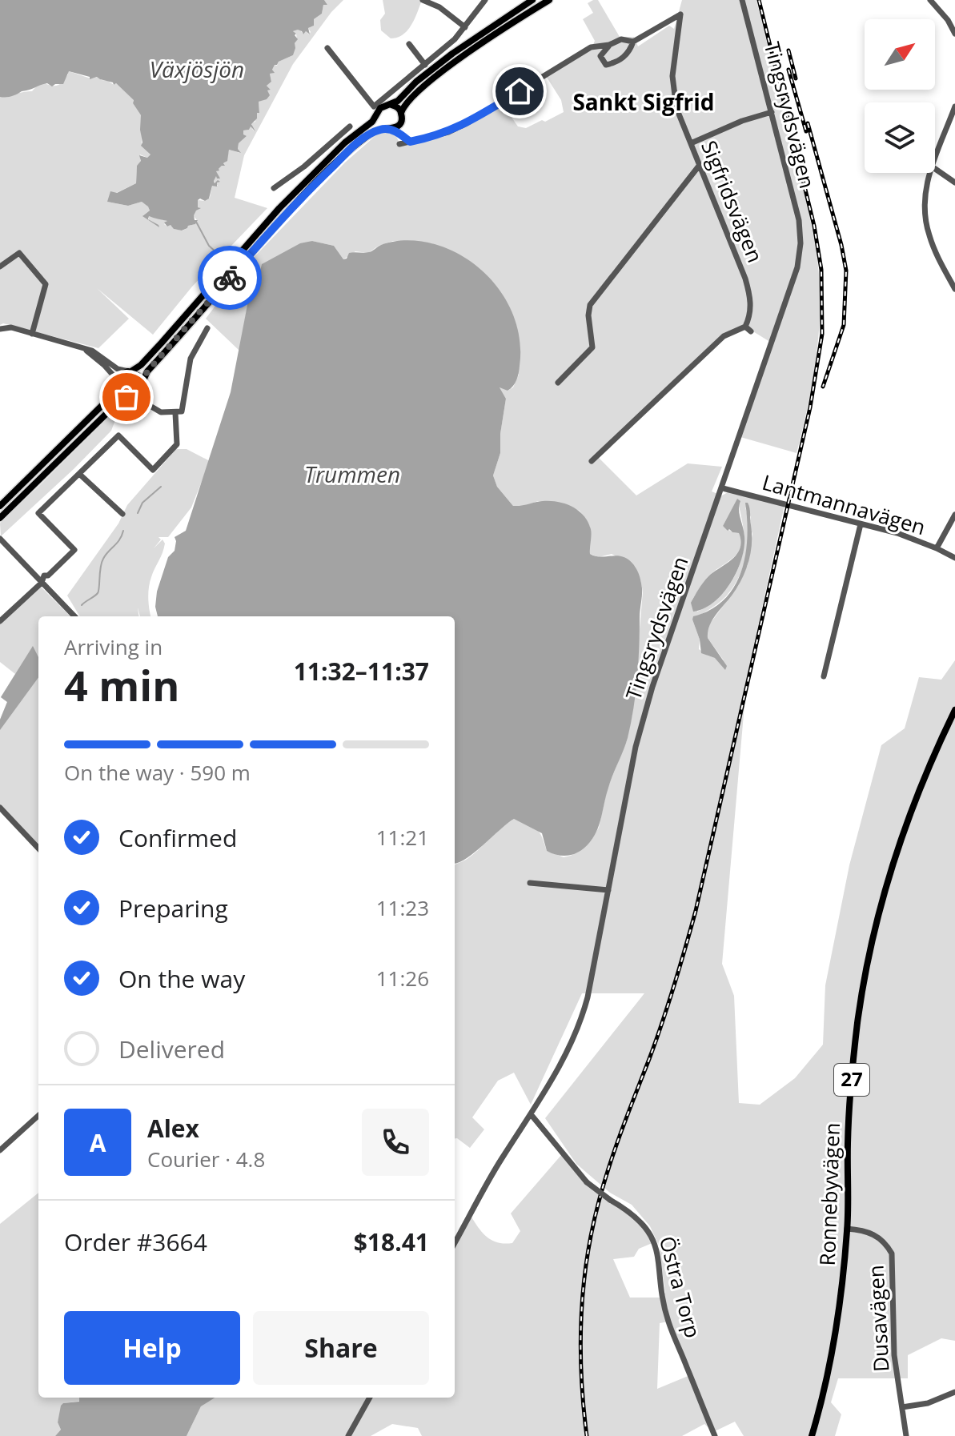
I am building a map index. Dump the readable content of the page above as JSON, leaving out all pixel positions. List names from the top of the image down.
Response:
{
  "streets": {
    "main road": ["27", "Ronnebyvägen"],
    "street": [
      "Tingsrydsvägen",
      "Sigfridsvägen",
      "Lantmannavägen",
      "Östra Torp",
      "Dusavägen"
    ]
  },
  "crossings": [
    ["Tingsrydsvägen", "Lantmannavägen"],
    ["Tingsrydsvägen", "Östra Torp"],
    ["Ronnebyvägen", "Dusavägen"]
  ],
  "districts": ["Sankt Sigfrid"],
  "water": ["Växjösjön", "Trummen"],
  "north": "top right",
  "page": {
    "heading": ["4 min", "Arriving in", "11:32–11:37"],
    "panel": [
      "Alex",
      "Courier · 4.8",
      "Order #3664",
      "$18.41"
    ],
    "bar": "On the way · 590 m",
    "list": [
      ["Confirmed", "11:21"],
      ["Preparing", "11:23"],
      ["On the way", "11:26"],
      "Delivered"
    ],
    "round": "A",
    "buttons": ["Help", "Share"]
  }
}
